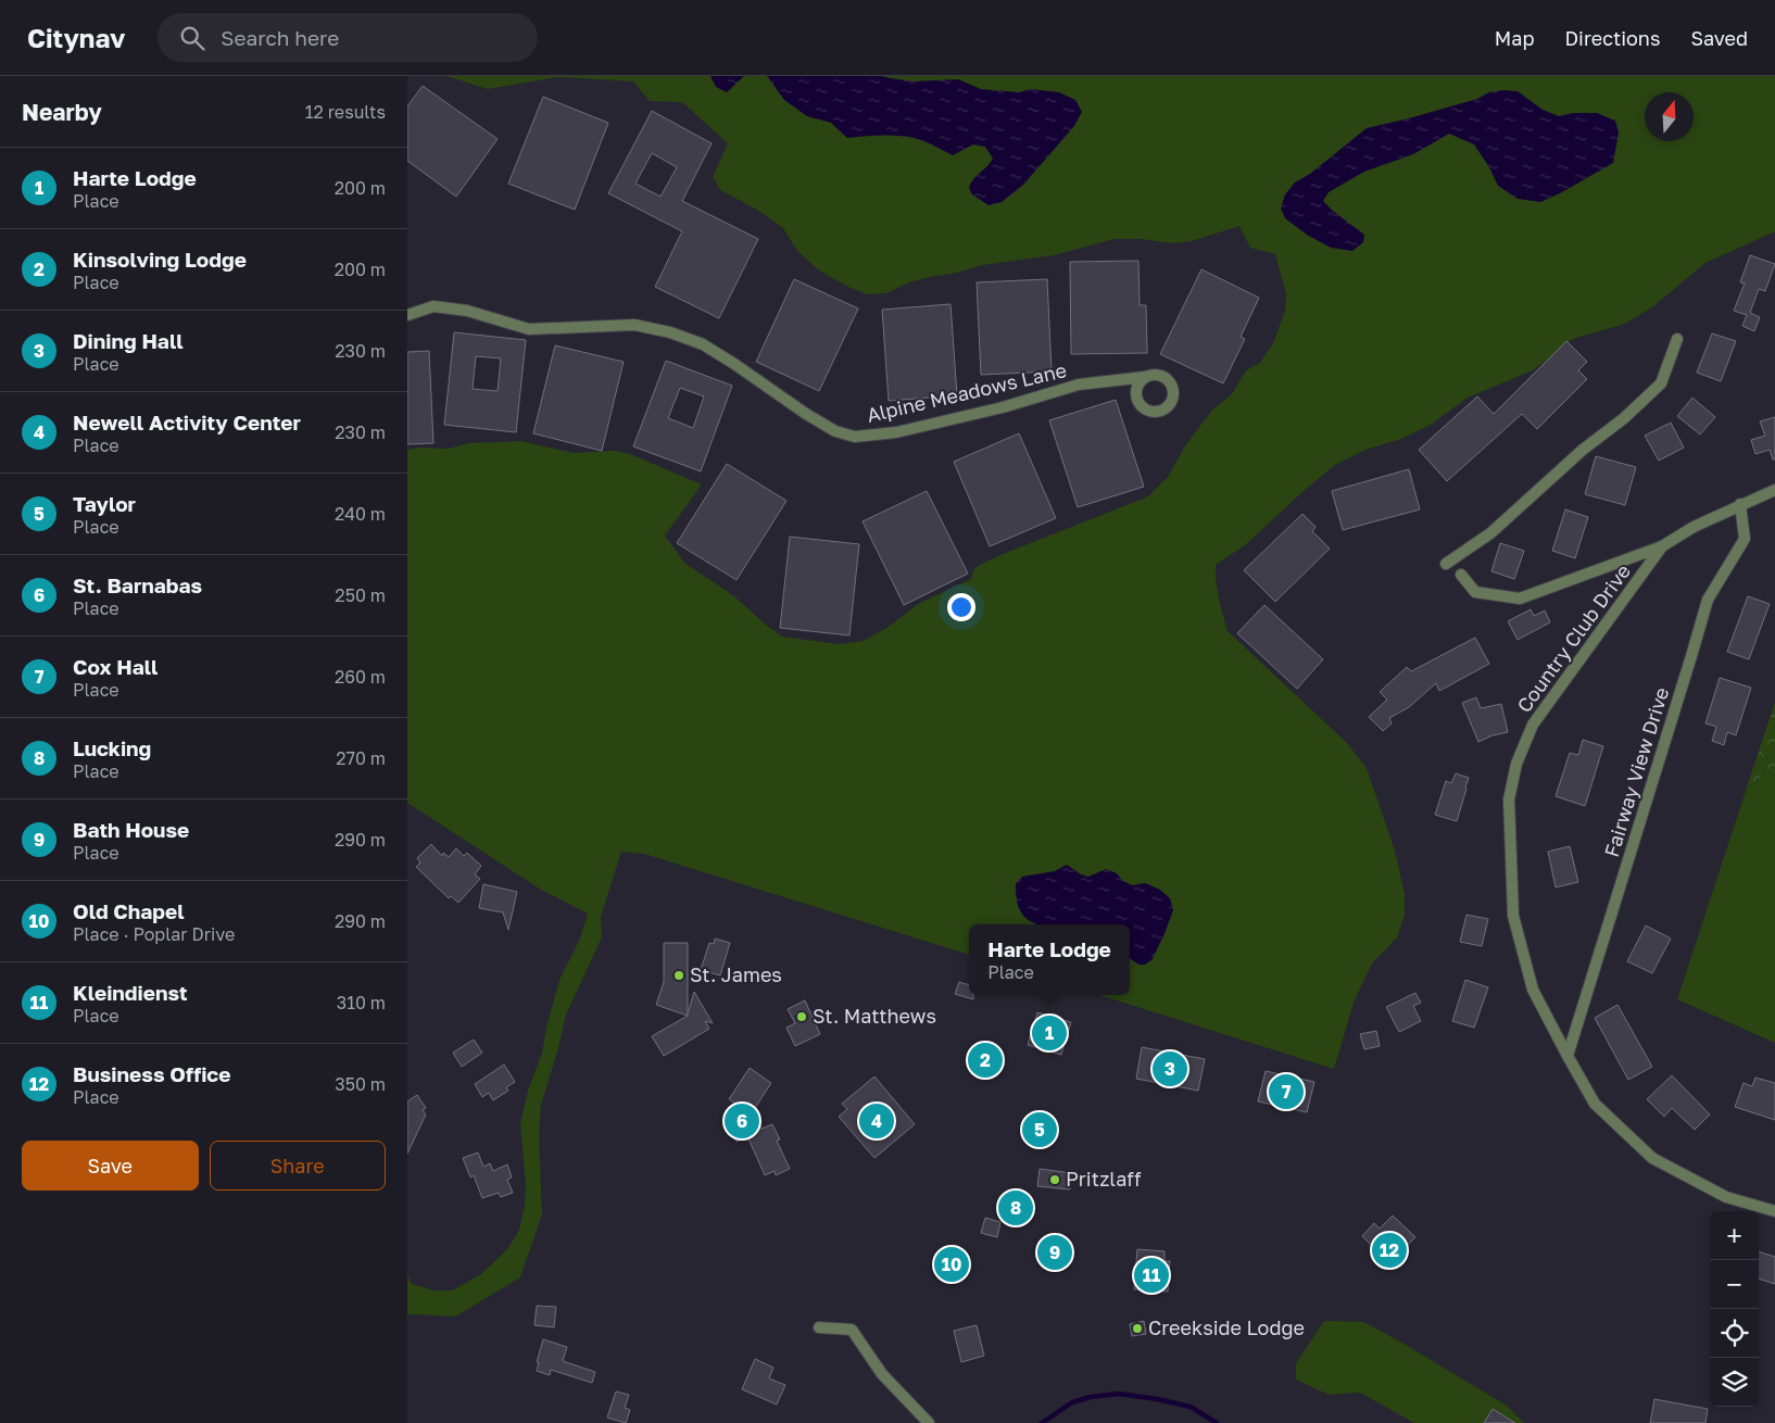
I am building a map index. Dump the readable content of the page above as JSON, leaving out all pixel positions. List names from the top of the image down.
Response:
{
  "streets": {
    "street": ["Alpine Meadows Lane", "Country Club Drive", "Fairway View Drive"]
  },
  "crossings": [
    ["Country Club Drive", "Fairway View Drive"]
  ],
  "places": [
    "St. James",
    "St. Matthews",
    "Pritzlaff",
    "Creekside Lodge"
  ],
  "north": "top",
  "page": {
    "header": "Citynav",
    "search": "Search here",
    "nav": ["Map", "Directions", "Saved"],
    "heading": ["Nearby", "12 results"],
    "list": [
      {
        "mark": "1",
        "name": "Harte Lodge",
        "note": "Place",
        "value": "200 m"
      },
      {
        "mark": "2",
        "name": "Kinsolving Lodge",
        "note": "Place",
        "value": "200 m"
      },
      {
        "mark": "3",
        "name": "Dining Hall",
        "note": "Place",
        "value": "230 m"
      },
      {
        "mark": "4",
        "name": "Newell Activity Center",
        "note": "Place",
        "value": "230 m"
      },
      {
        "mark": "5",
        "name": "Taylor",
        "note": "Place",
        "value": "240 m"
      },
      {
        "mark": "6",
        "name": "St. Barnabas",
        "note": "Place",
        "value": "250 m"
      },
      {
        "mark": "7",
        "name": "Cox Hall",
        "note": "Place",
        "value": "260 m"
      },
      {
        "mark": "8",
        "name": "Lucking",
        "note": "Place",
        "value": "270 m"
      },
      {
        "mark": "9",
        "name": "Bath House",
        "note": "Place",
        "value": "290 m"
      },
      {
        "mark": "10",
        "name": "Old Chapel",
        "note": "Place · Poplar Drive",
        "value": "290 m"
      },
      {
        "mark": "11",
        "name": "Kleindienst",
        "note": "Place",
        "value": "310 m"
      },
      {
        "mark": "12",
        "name": "Business Office",
        "note": "Place",
        "value": "350 m"
      }
    ],
    "popup": ["Harte Lodge", "Place"],
    "pins": [
      "1",
      "2",
      "3",
      "7",
      "4",
      "6",
      "5",
      "8",
      "12",
      "9",
      "10",
      "11"
    ],
    "buttons": ["Save", "Share"],
    "map_buttons": ["+", "−"]
  }
}
